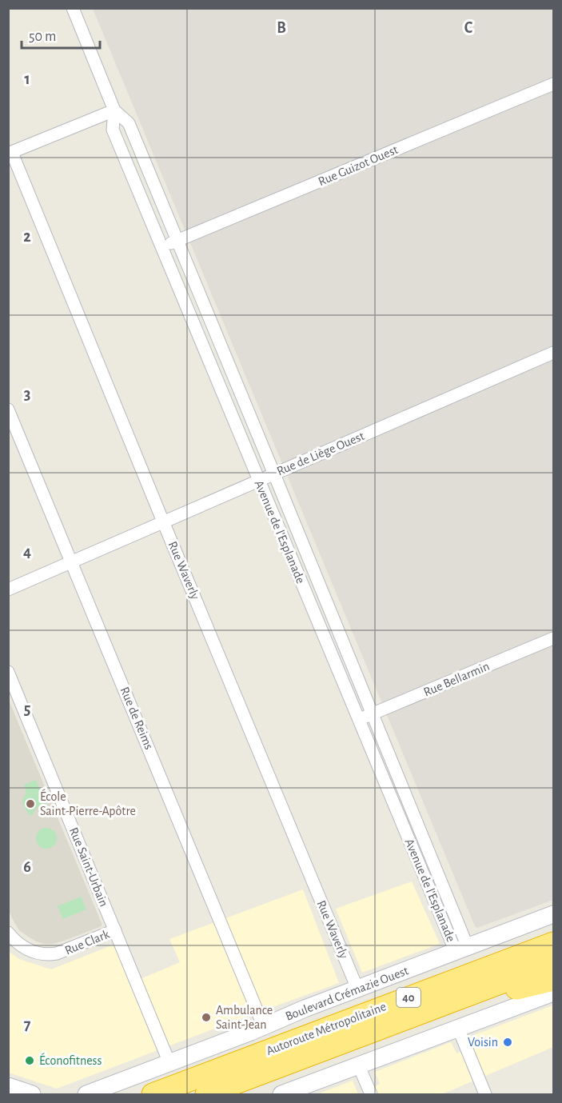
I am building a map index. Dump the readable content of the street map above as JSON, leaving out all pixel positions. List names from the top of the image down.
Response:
{
  "streets": {
    "highway": ["40", "Autoroute Métropolitaine"],
    "main road": ["Boulevard Crémazie Ouest"],
    "street": [
      "Rue Guizot Ouest",
      "Rue de Liège Ouest",
      "Avenue de l'Esplanade",
      "Rue Waverly",
      "Rue Bellarmin",
      "Rue de Reims",
      "Rue Saint-Urbain",
      "Rue Clark"
    ]
  },
  "crossings": [
    ["Rue Guizot Ouest", "Avenue de l'Esplanade"],
    ["Rue de Liège Ouest", "Avenue de l'Esplanade"],
    ["Rue de Liège Ouest", "Rue Waverly"],
    ["Rue de Liège Ouest", "Rue de Reims"],
    ["Avenue de l'Esplanade", "Rue Bellarmin"],
    ["Avenue de l'Esplanade", "Boulevard Crémazie Ouest"],
    ["Rue Waverly", "Boulevard Crémazie Ouest"],
    ["Rue de Reims", "Boulevard Crémazie Ouest"],
    ["Rue Saint-Urbain", "Rue Clark"],
    ["Rue Saint-Urbain", "Boulevard Crémazie Ouest"]
  ],
  "places": [
    "École Saint-Pierre-Apôtre",
    "Ambulance Saint-Jean",
    "Voisin",
    "Éconofitness"
  ],
  "scale_bar": "50 m",
  "grid": {
    "columns": ["B", "C"],
    "rows": [
      "1",
      "2",
      "3",
      "4",
      "5",
      "6",
      "7"
    ]
  }
}
